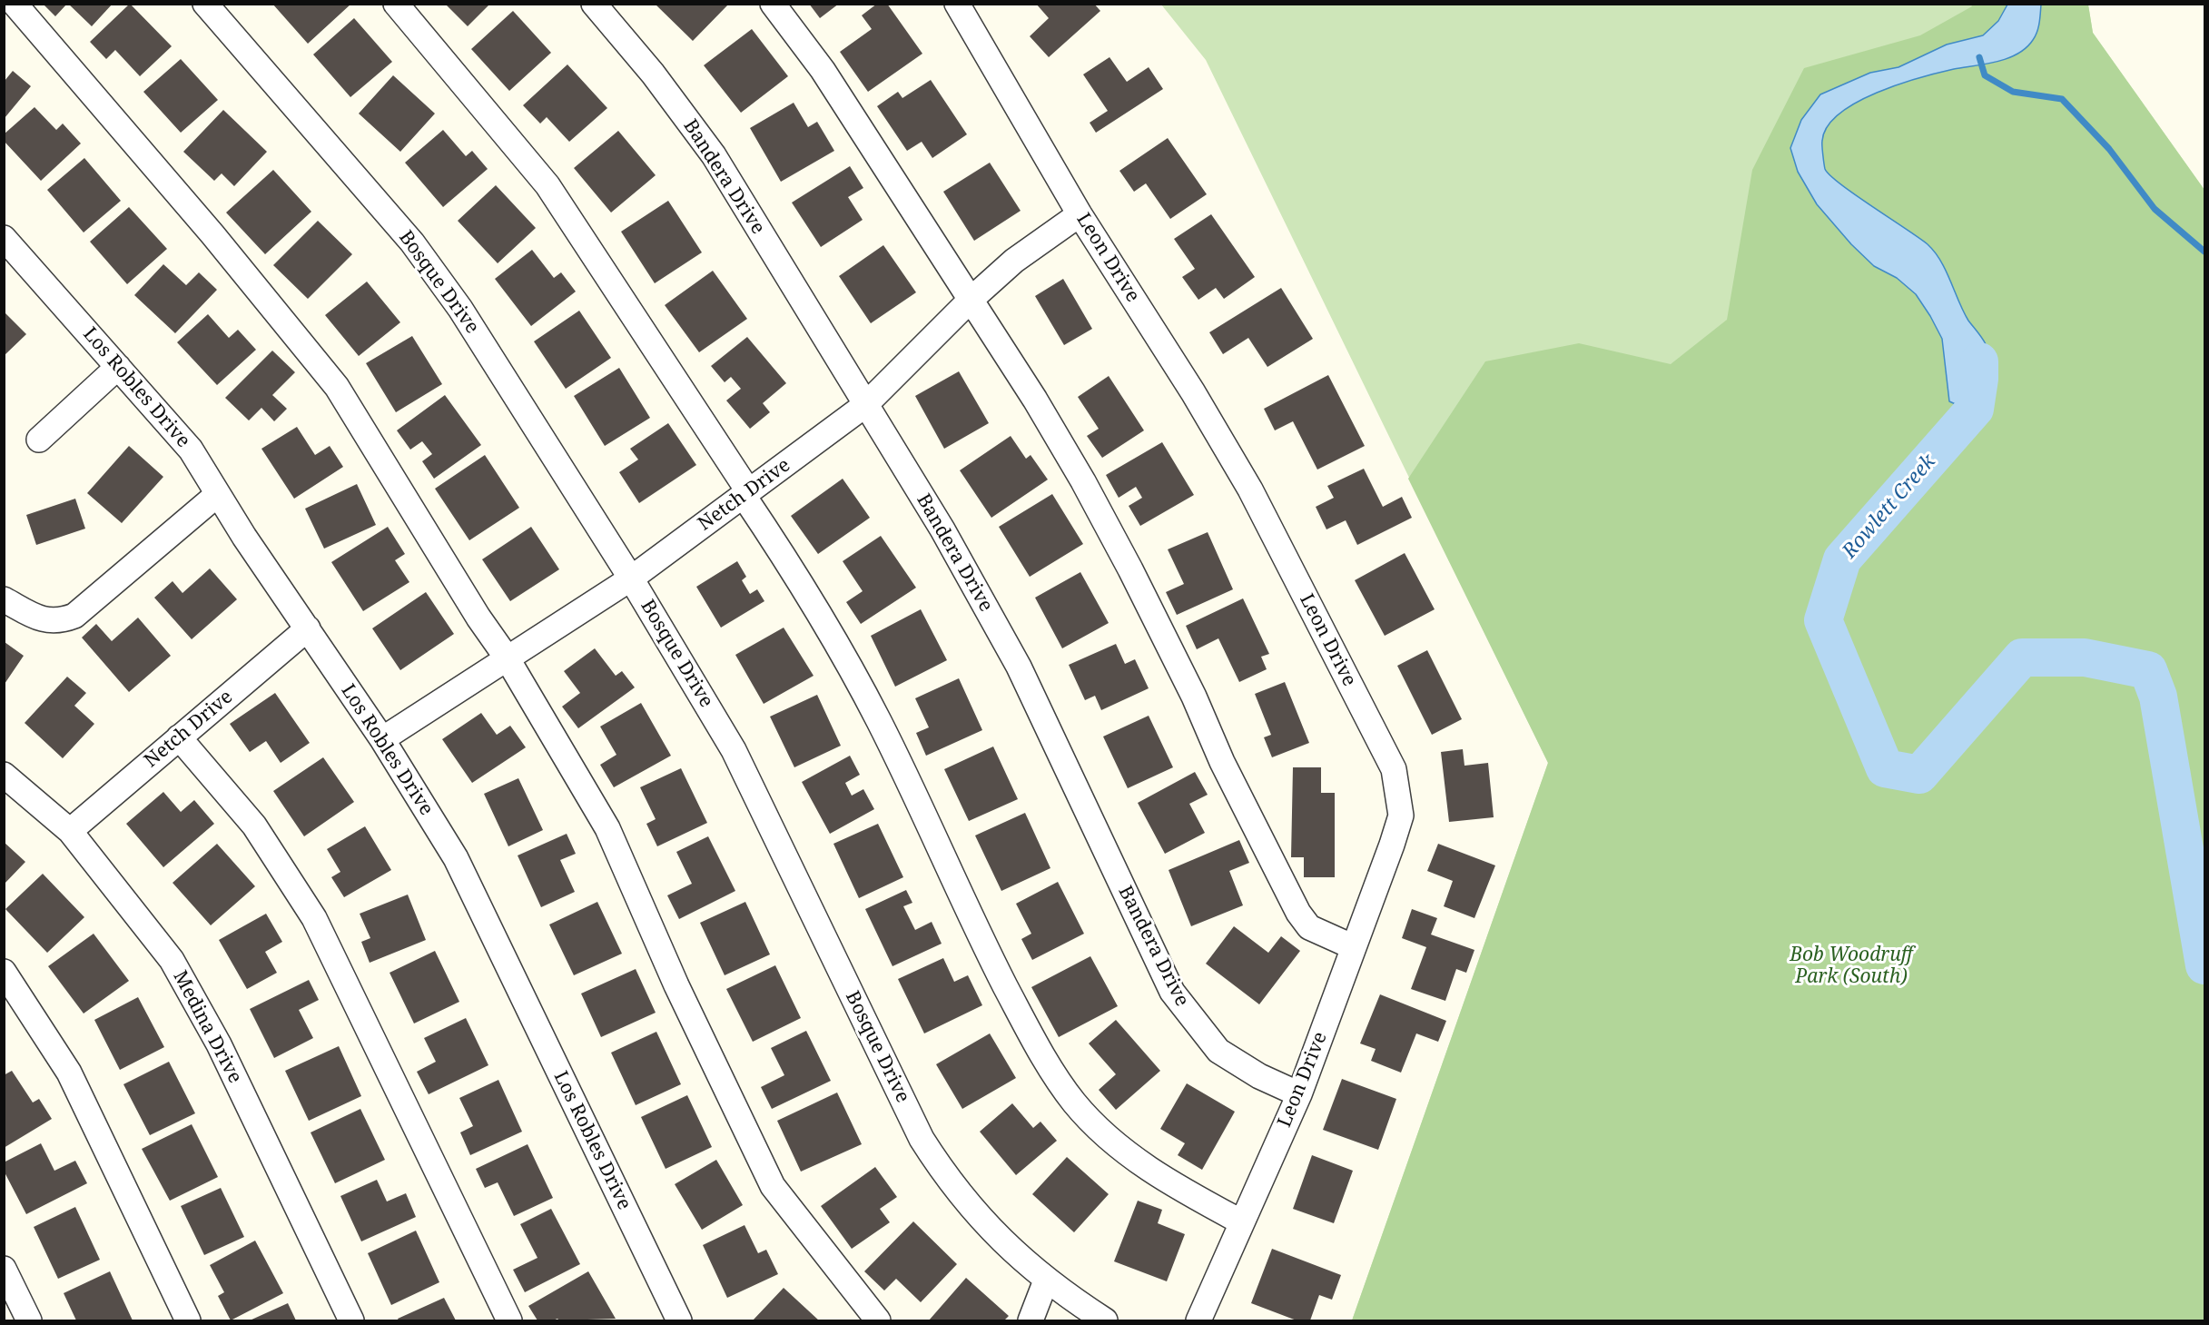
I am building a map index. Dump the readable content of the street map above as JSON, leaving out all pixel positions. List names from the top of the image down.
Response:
{
  "streets": {
    "street": [
      "Bandera Drive",
      "Leon Drive",
      "Bosque Drive",
      "Los Robles Drive",
      "Netch Drive",
      "Medina Drive"
    ]
  },
  "crossings": [
    ["Bandera Drive", "Leon Drive"],
    ["Bandera Drive", "Netch Drive"],
    ["Leon Drive", "Netch Drive"],
    ["Bosque Drive", "Netch Drive"],
    ["Los Robles Drive", "Netch Drive"],
    ["Netch Drive", "Medina Drive"]
  ],
  "water": ["Rowlett Creek"],
  "parks": ["Bob Woodruff Park (South)"]
}
